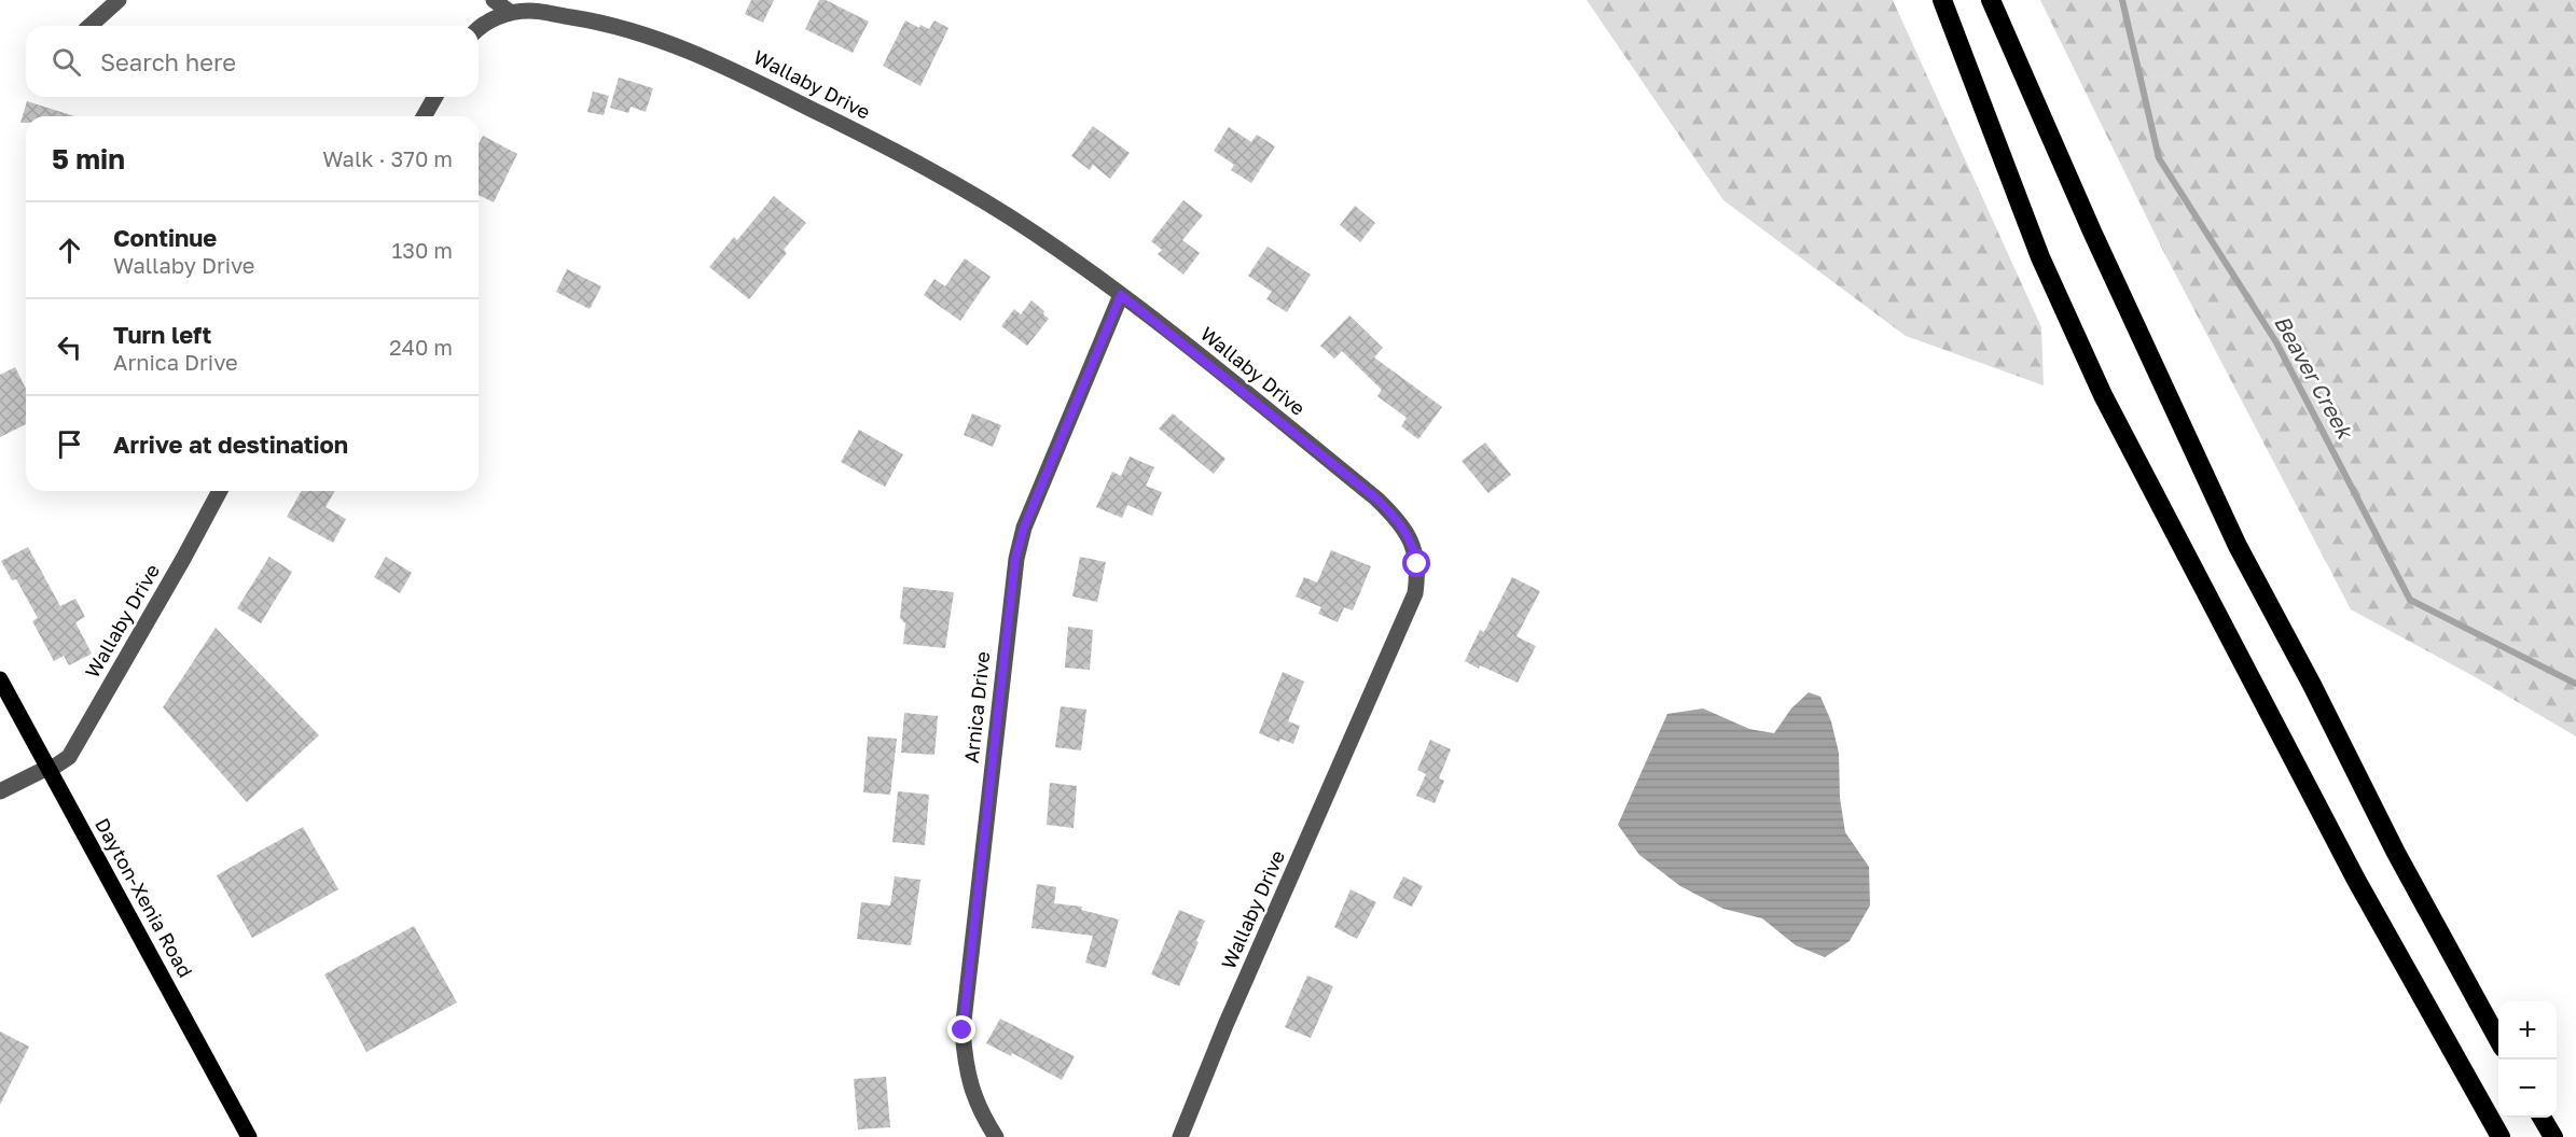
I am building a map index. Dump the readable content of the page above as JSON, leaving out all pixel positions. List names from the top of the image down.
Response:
{
  "streets": {
    "main road": ["Dayton-Xenia Road"],
    "street": ["Wallaby Drive", "Arnica Drive"]
  },
  "crossings": [
    ["Wallaby Drive", "Arnica Drive"],
    ["Wallaby Drive", "Dayton-Xenia Road"]
  ],
  "water": ["Beaver Creek"],
  "page": {
    "search": "Search here",
    "heading": ["5 min", "Walk · 370 m"],
    "list": [
      ["Continue", "Wallaby Drive", "130 m"],
      ["Turn left", "Arnica Drive", "240 m"],
      "Arrive at destination"
    ],
    "map_buttons": ["+", "−"]
  }
}
